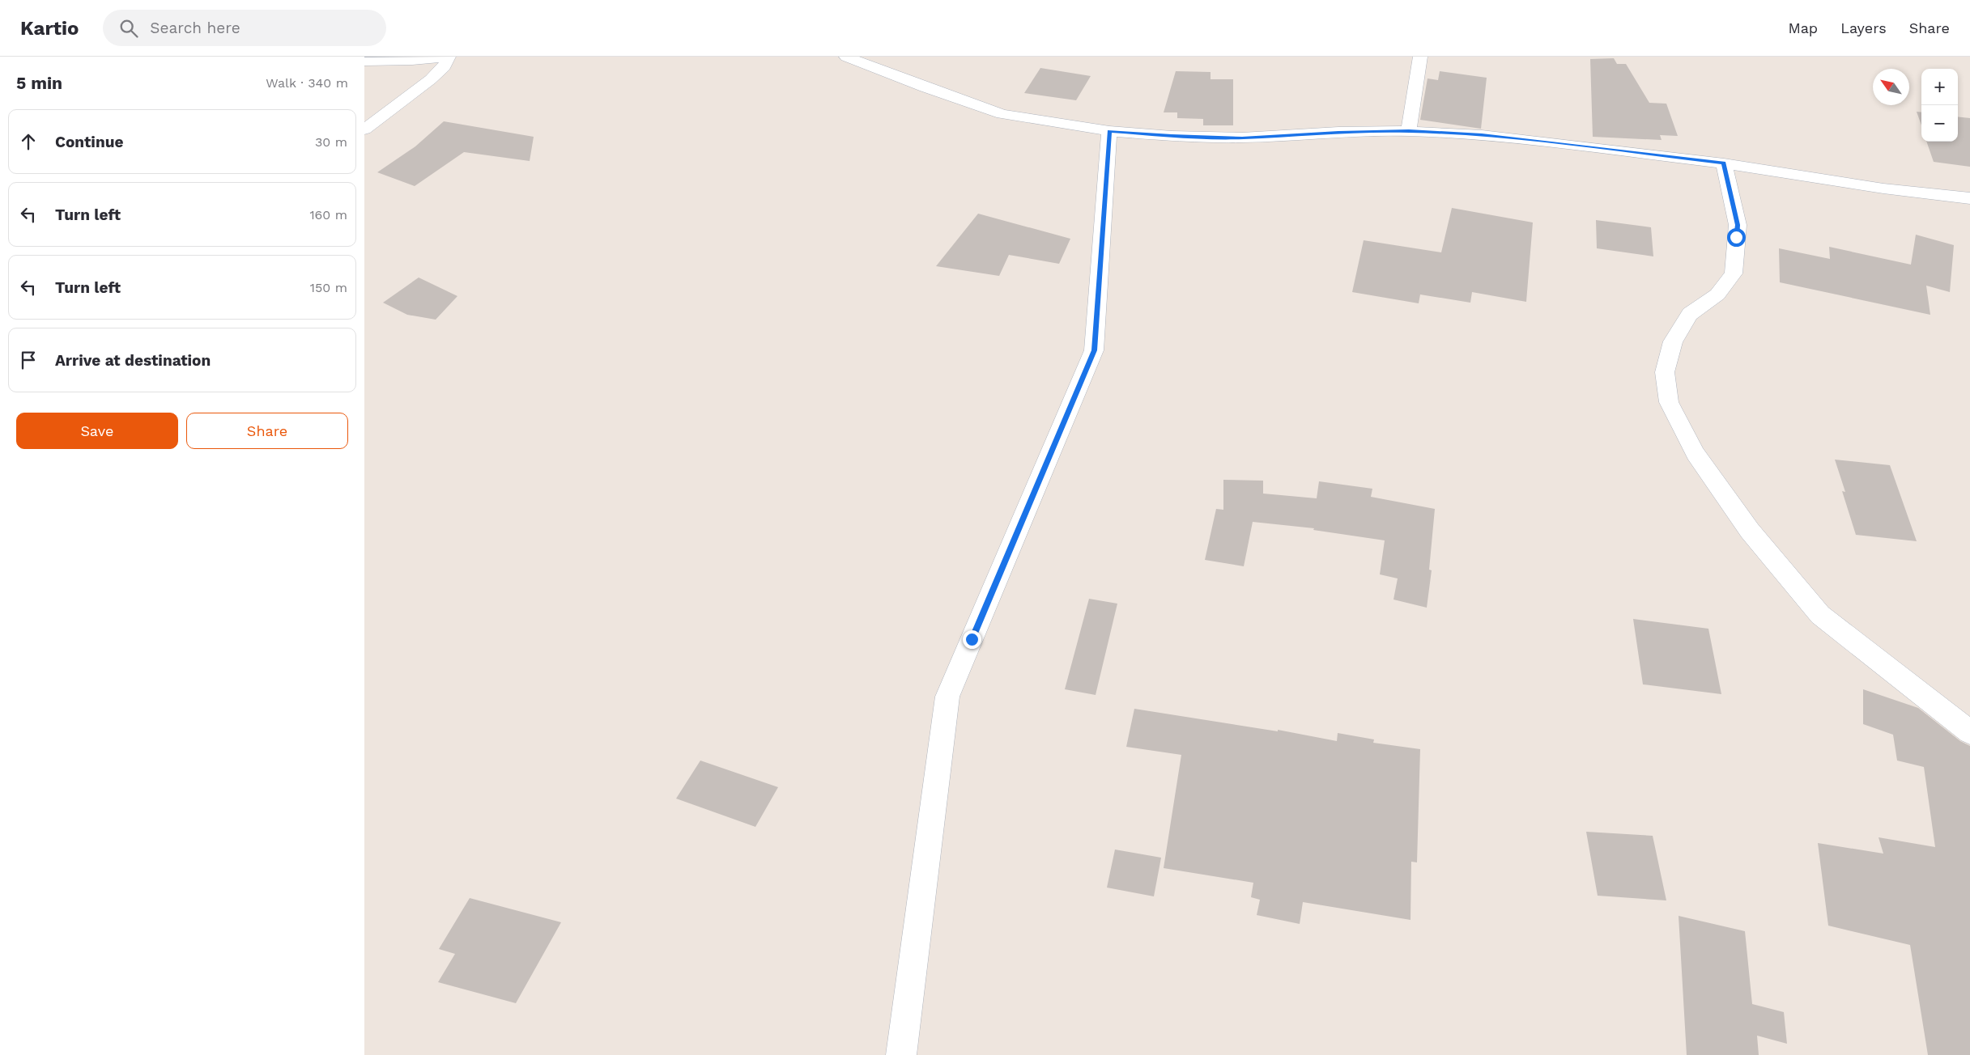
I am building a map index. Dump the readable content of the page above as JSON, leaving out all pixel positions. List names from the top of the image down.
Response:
{
  "north": "top left",
  "page": {
    "header": "Kartio",
    "search": "Search here",
    "nav": ["Map", "Layers", "Share"],
    "heading": ["5 min", "Walk · 340 m"],
    "map_buttons": ["+", "−"],
    "list": [
      ["Continue", "30 m"],
      ["Turn left", "160 m"],
      ["Turn left", "150 m"],
      "Arrive at destination"
    ],
    "buttons": ["Save", "Share"]
  }
}
